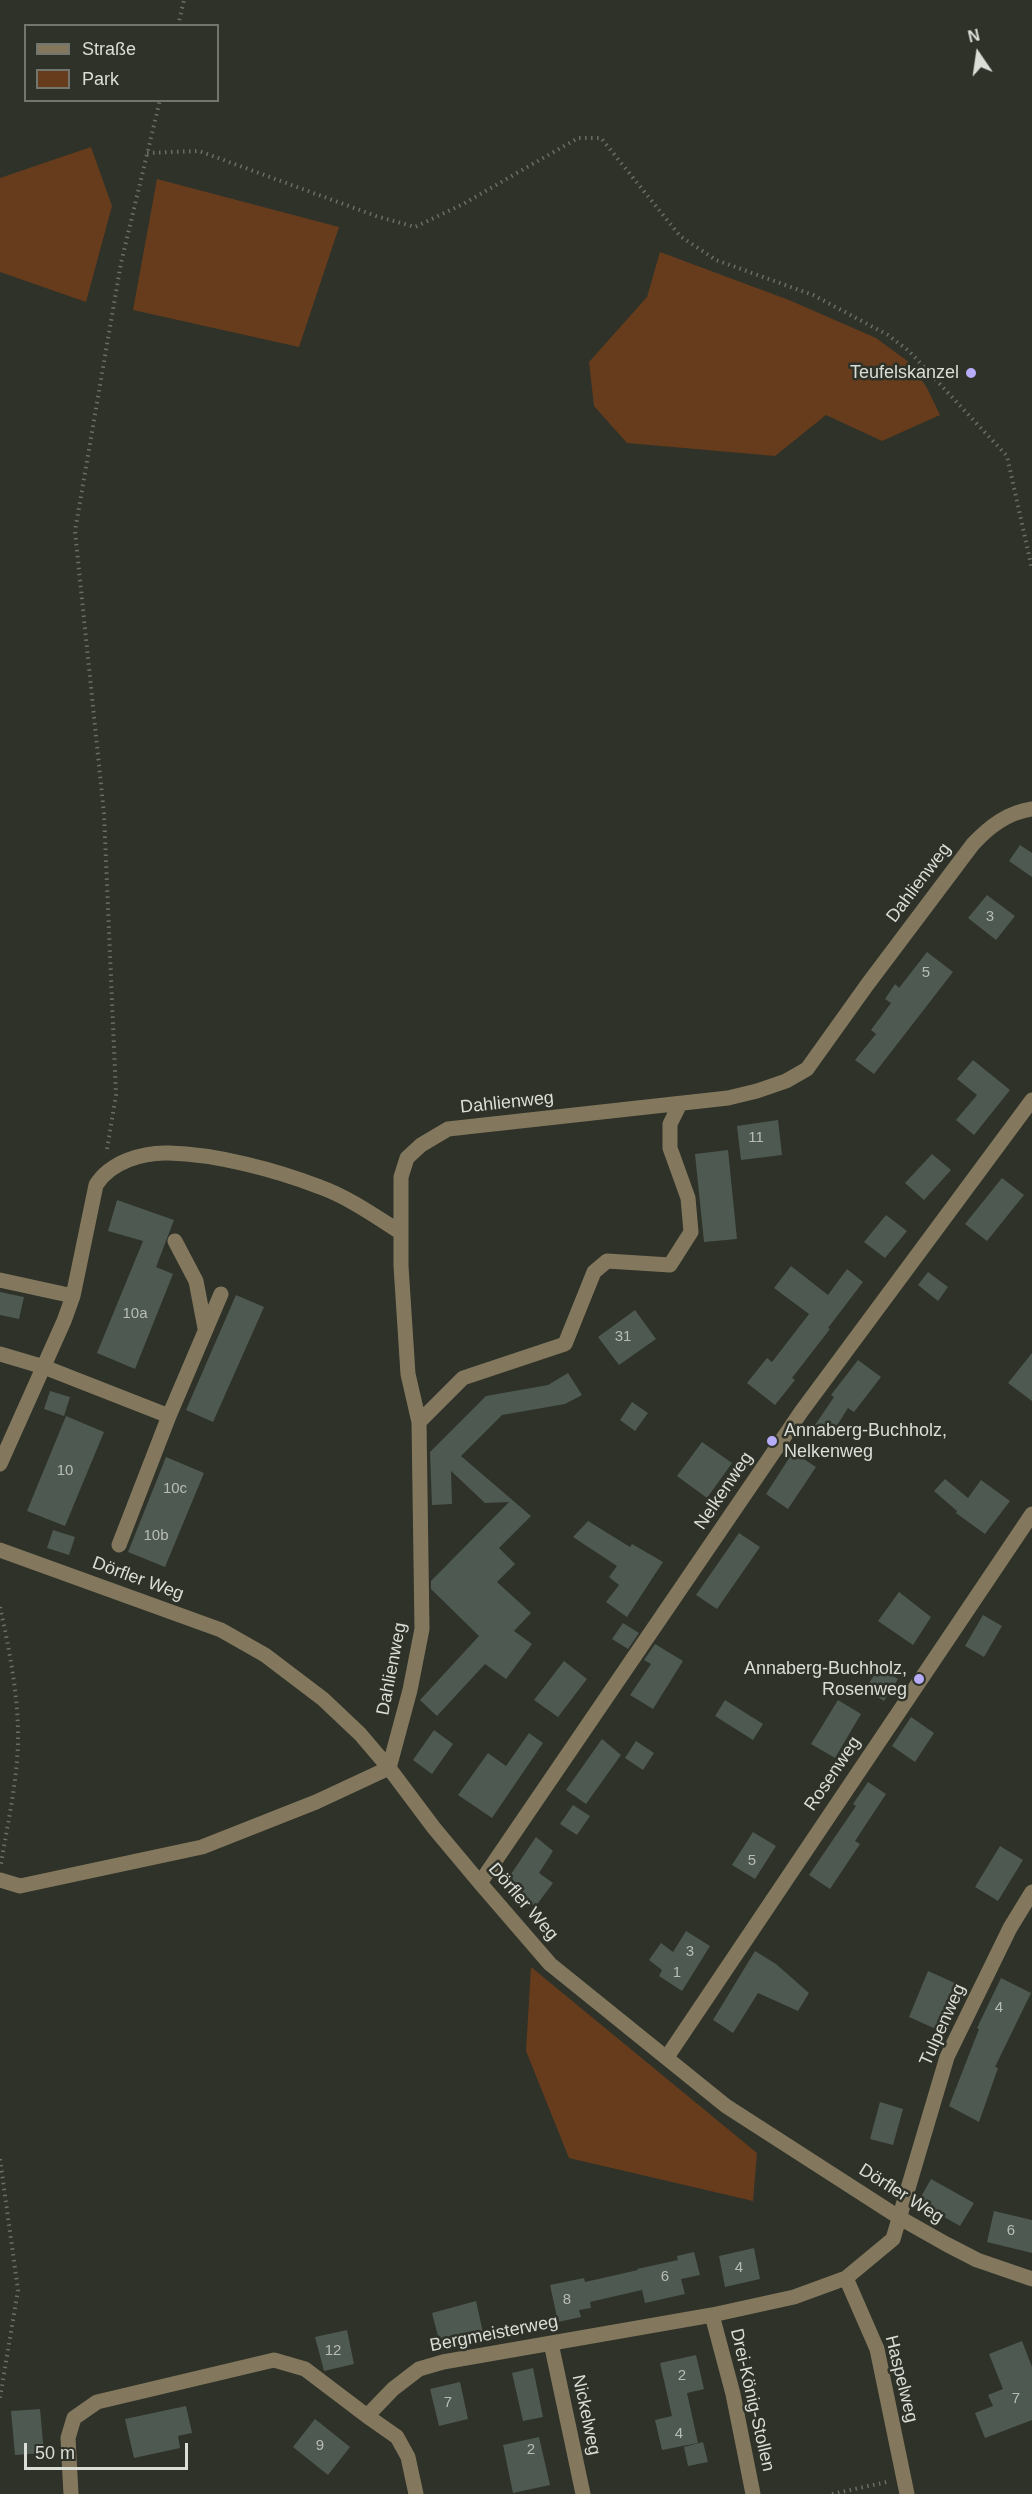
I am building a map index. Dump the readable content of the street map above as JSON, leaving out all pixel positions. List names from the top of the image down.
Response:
{
  "streets": {
    "street": [
      "Dahlienweg",
      "Nelkenweg",
      "Dörfler Weg",
      "Rosenweg",
      "Tulpenweg",
      "Bergmeisterweg",
      "Haspelweg",
      "Drei-König-Stollen",
      "Nickelweg"
    ]
  },
  "crossings": [
    ["Dahlienweg", "Dörfler Weg"],
    ["Nelkenweg", "Dörfler Weg"],
    ["Dörfler Weg", "Rosenweg"],
    ["Dörfler Weg", "Tulpenweg"],
    ["Dörfler Weg", "Bergmeisterweg"],
    ["Tulpenweg", "Bergmeisterweg"],
    ["Bergmeisterweg", "Haspelweg"],
    ["Bergmeisterweg", "Drei-König-Stollen"],
    ["Bergmeisterweg", "Nickelweg"]
  ],
  "places": ["Teufelskanzel", "Annaberg-Buchholz, Nelkenweg", "Annaberg-Buchholz, Rosenweg"],
  "house_numbers": [
    "3",
    "5",
    "11",
    "10a",
    "31",
    "10",
    "10c",
    "10b",
    "5",
    "3",
    "1",
    "4",
    "6",
    "4",
    "6",
    "8",
    "12",
    "2",
    "7",
    "7",
    "4",
    "9",
    "2"
  ],
  "legend": ["Straße", "Park"],
  "scale_bar": "50 m",
  "north": "top"
}
